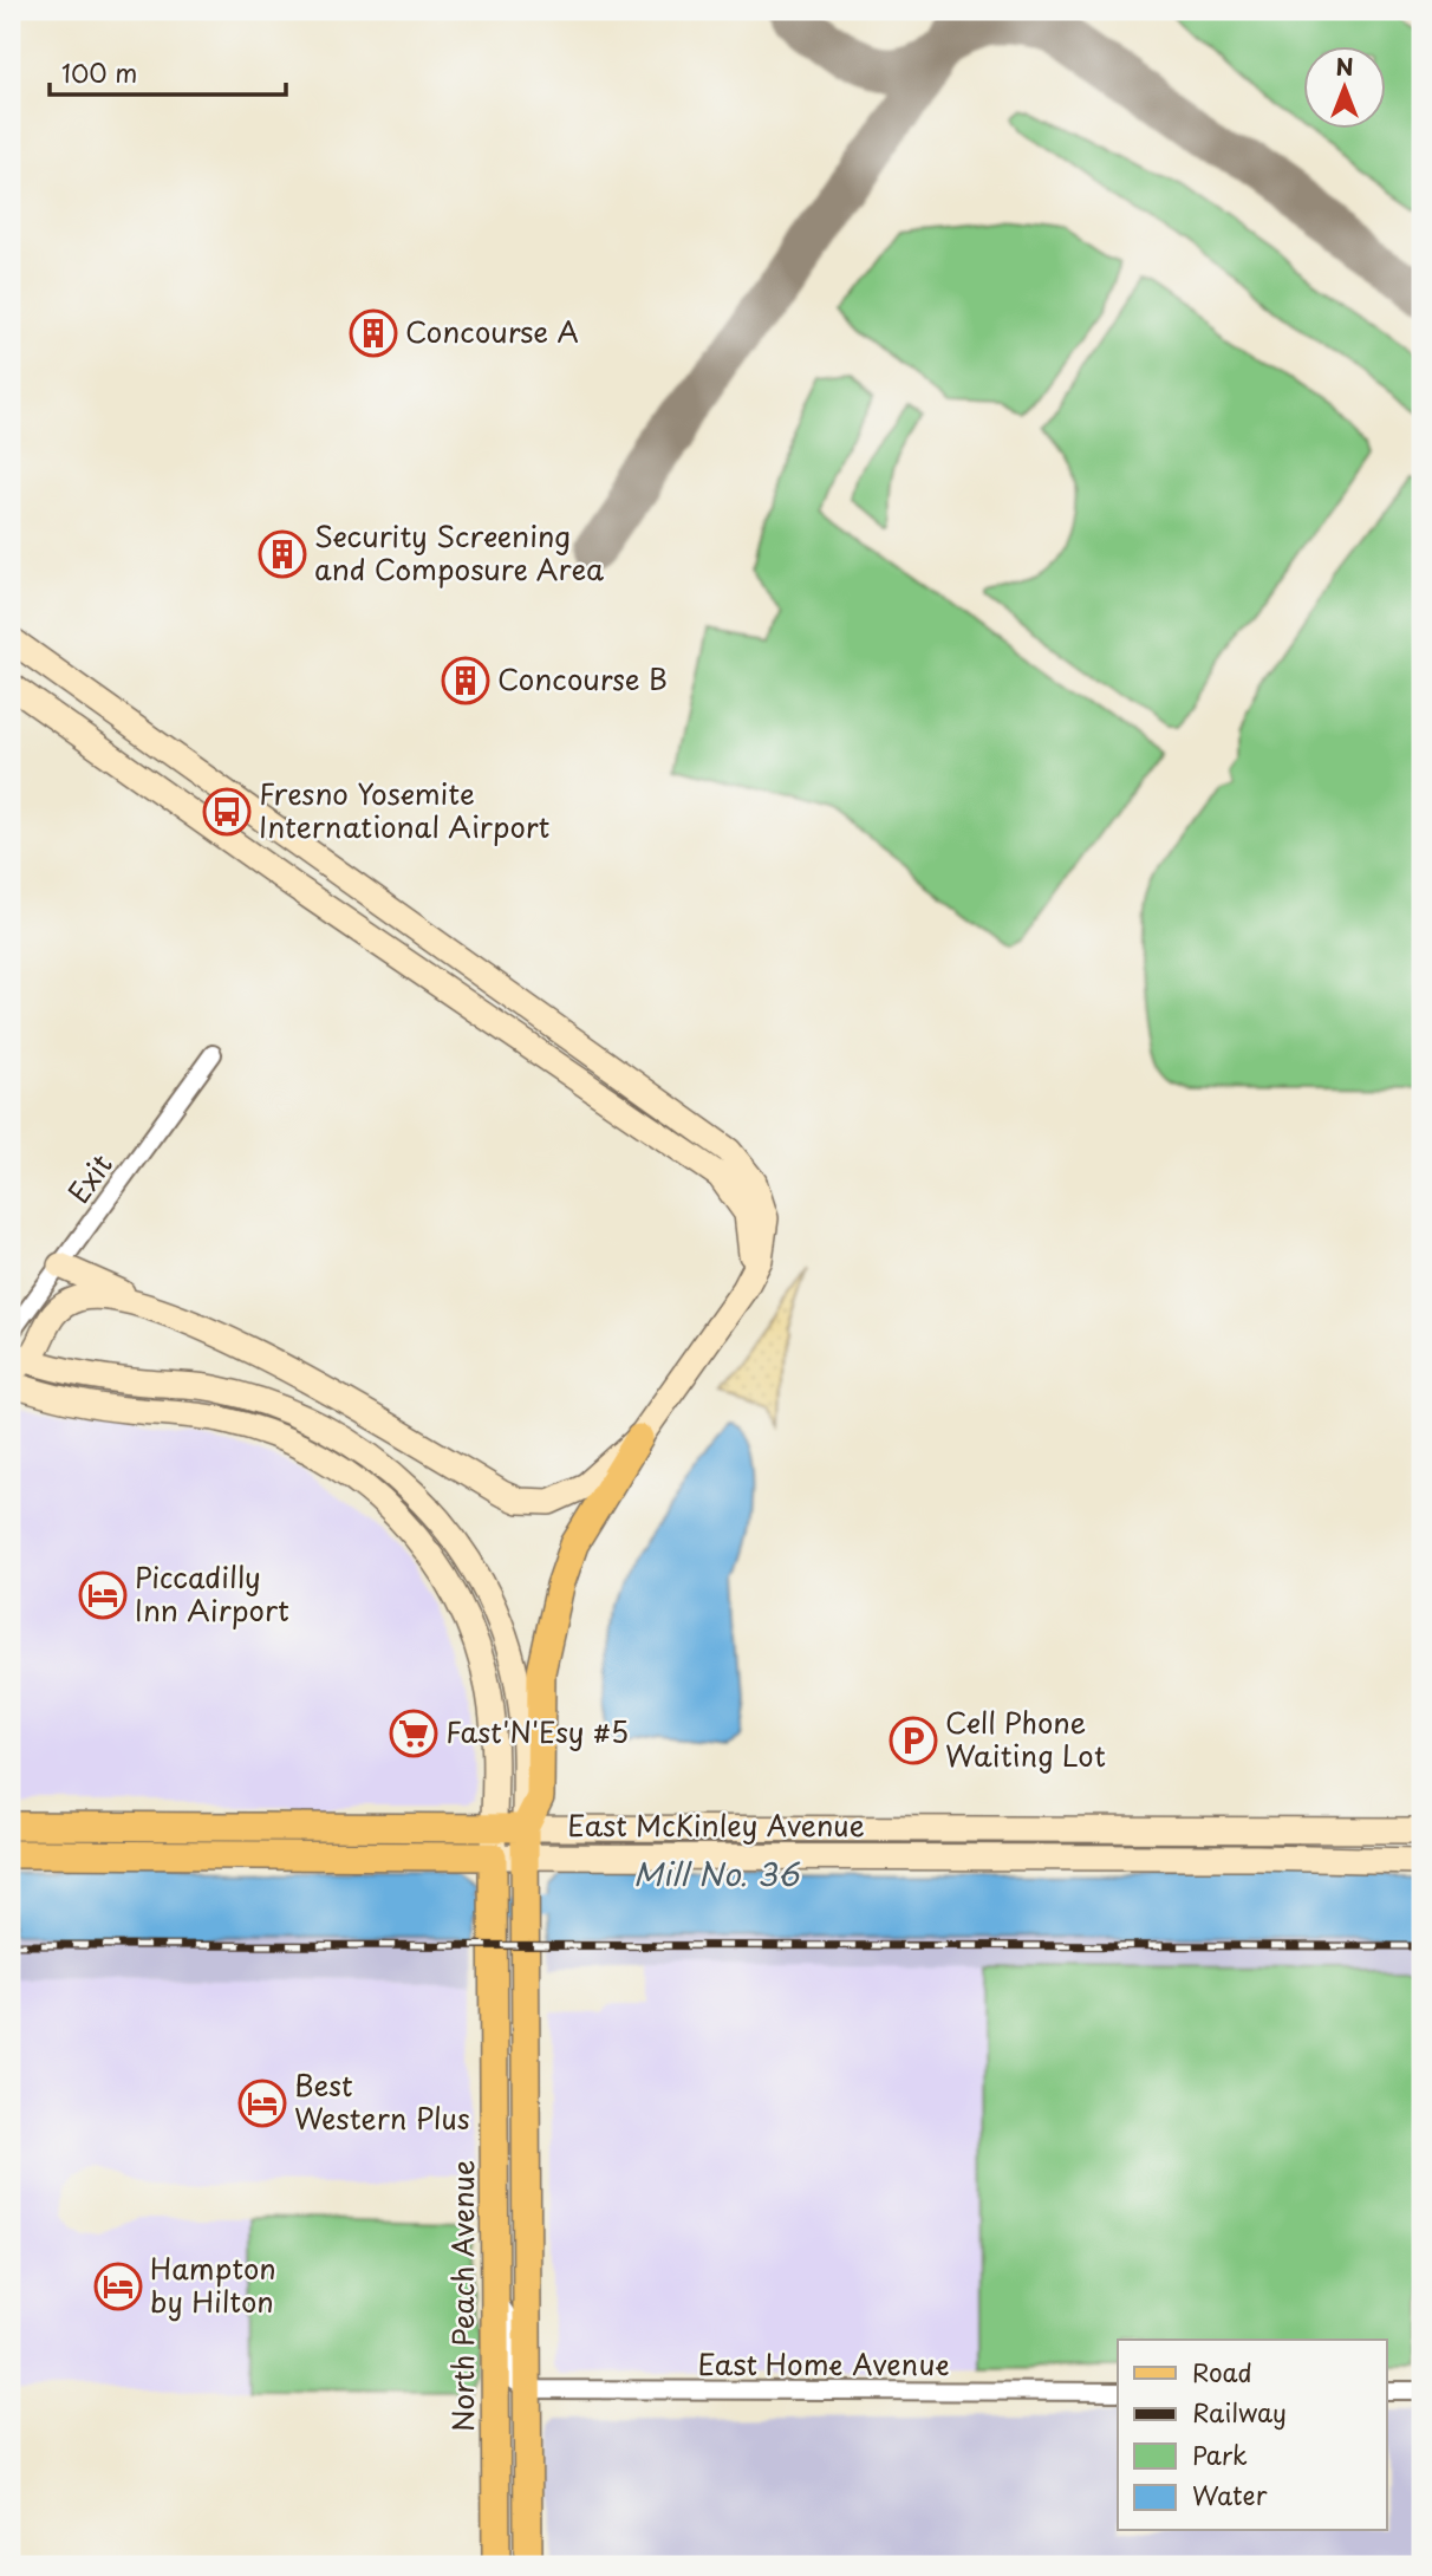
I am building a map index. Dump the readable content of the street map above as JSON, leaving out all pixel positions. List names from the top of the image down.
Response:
{
  "streets": {
    "main road": ["East McKinley Avenue", "North Peach Avenue"],
    "street": ["Exit", "East Home Avenue"]
  },
  "crossings": [
    ["East McKinley Avenue", "North Peach Avenue"]
  ],
  "water": ["Mill No. 36"],
  "places": {
    "building": ["Concourse A", "Security Screening and Composure Area", "Concourse B"],
    "bus stop": ["Fresno Yosemite International Airport"],
    "hotel": ["Piccadilly Inn Airport", "Best Western Plus", "Hampton by Hilton"],
    "supermarket": ["Fast'N'Esy #5"],
    "parking": ["Cell Phone Waiting Lot"]
  },
  "legend": [
    "Road",
    "Railway",
    "Park",
    "Water"
  ],
  "scale_bar": "100 m",
  "north": "top"
}
